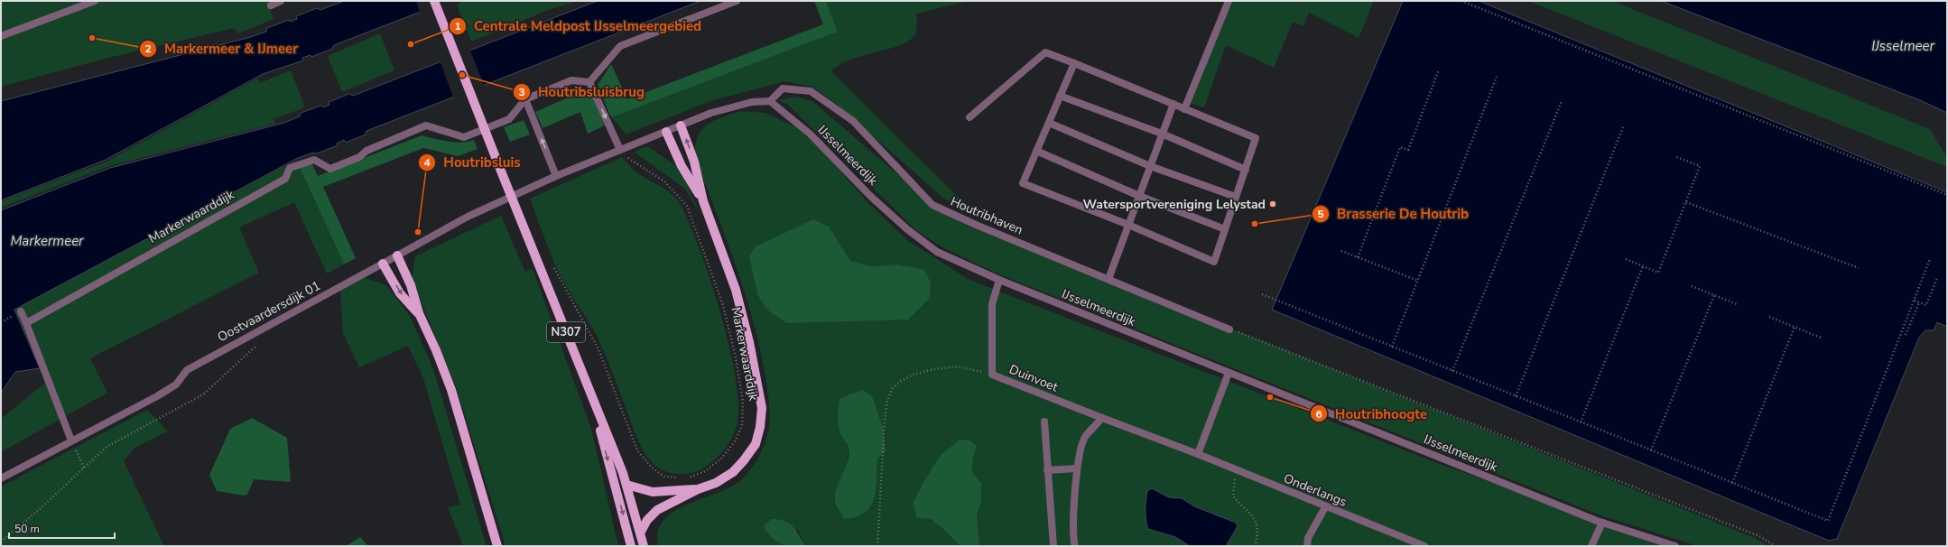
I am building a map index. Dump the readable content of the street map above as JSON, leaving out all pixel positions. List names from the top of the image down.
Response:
{
  "streets": {
    "main road": ["N307"],
    "street": [
      "IJsselmeerdijk",
      "Houtribhaven",
      "Markerwaarddijk",
      "Oostvaardersdijk 01",
      "Duinvoet",
      "Onderlangs"
    ]
  },
  "crossings": [
    ["IJsselmeerdijk", "Houtribhaven"],
    ["IJsselmeerdijk", "Duinvoet"],
    ["Duinvoet", "Onderlangs"]
  ],
  "water": ["IJsselmeer", "Markermeer"],
  "places": [
    "Markermeer & IJmeer",
    "Centrale Meldpost IJsselmeergebied",
    "Houtribsluisbrug",
    "Watersportvereniging Lelystad",
    "Brasserie De Houtrib",
    "Houtribsluis",
    "Houtribhoogte"
  ],
  "scale_bar": "50 m"
}
